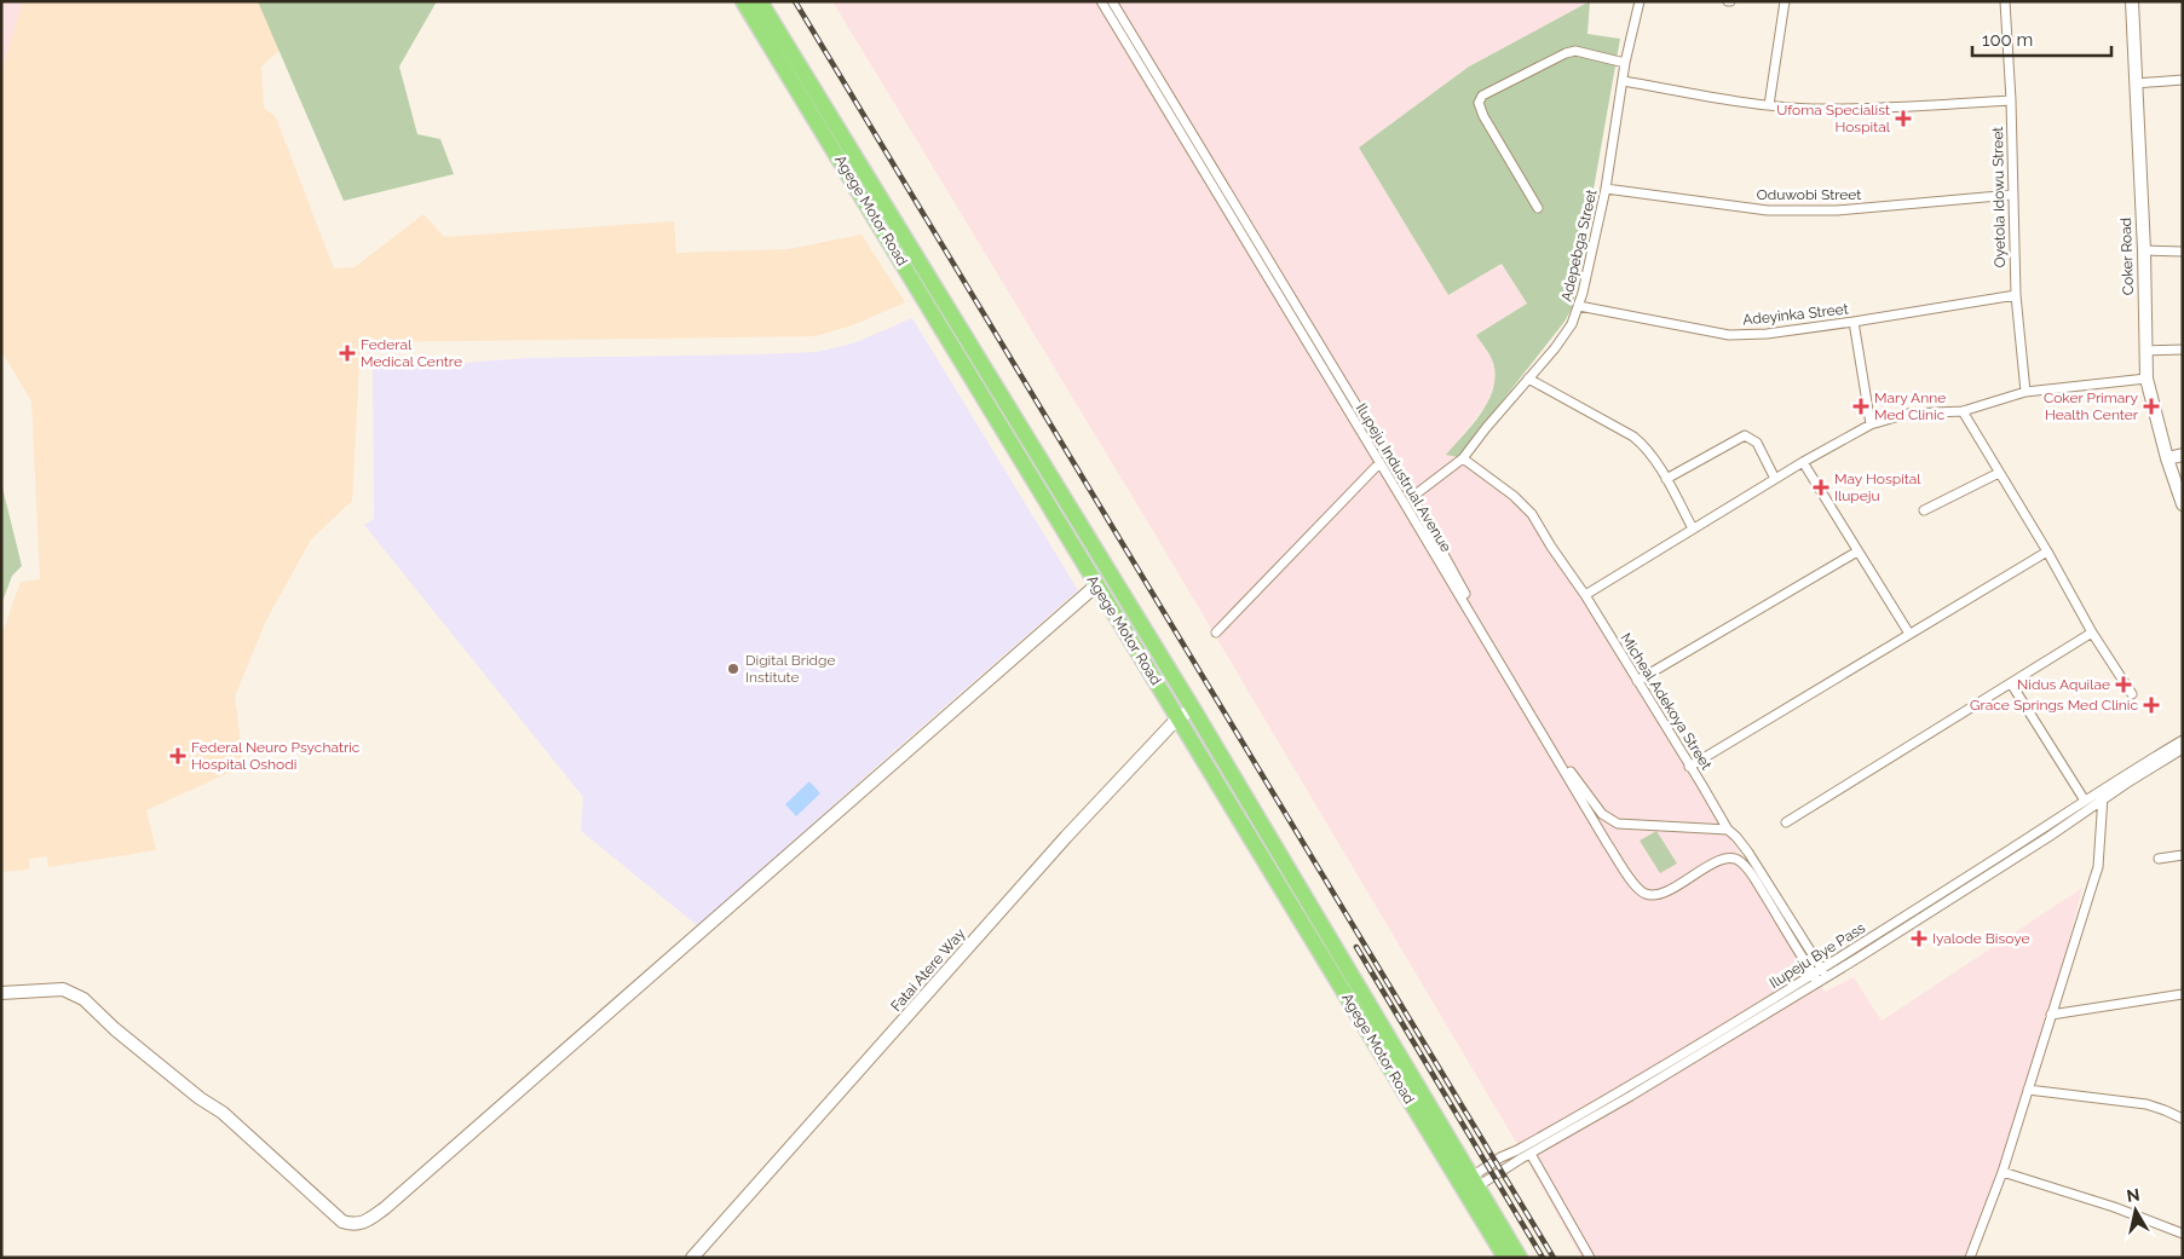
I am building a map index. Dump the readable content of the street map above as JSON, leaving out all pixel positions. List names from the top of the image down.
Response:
{
  "streets": {
    "highway": ["Agege Motor Road"],
    "street": [
      "Oduwobi Street",
      "Oyetola Idowu Street",
      "Adepebga Street",
      "Coker Road",
      "Adeyinka Street",
      "Ilupeju Industrual Avenue",
      "Micheal Adekoya Street",
      "Ilupeju Bye Pass",
      "Fatai Atere Way"
    ]
  },
  "crossings": [
    ["Oduwobi Street", "Oyetola Idowu Street"],
    ["Oduwobi Street", "Adepebga Street"],
    ["Oyetola Idowu Street", "Adeyinka Street"],
    ["Agege Motor Road", "Ilupeju Bye Pass"],
    ["Agege Motor Road", "Fatai Atere Way"],
    ["Adepebga Street", "Adeyinka Street"],
    ["Adepebga Street", "Ilupeju Industrual Avenue"],
    ["Adepebga Street", "Micheal Adekoya Street"],
    ["Ilupeju Industrual Avenue", "Micheal Adekoya Street"],
    ["Ilupeju Industrual Avenue", "Ilupeju Bye Pass"],
    ["Micheal Adekoya Street", "Ilupeju Bye Pass"]
  ],
  "places": {
    "health": [
      "Ufoma Specialist Hospital",
      "Federal Medical Centre",
      "Mary Anne Med Clinic",
      "Coker Primary Health Center",
      "May Hospital Ilupeju",
      "Nidus Aquilae",
      "Grace Springs Med Clinic",
      "Federal Neuro Psychatric Hospital Oshodi",
      "Iyalode Bisoye"
    ],
    "other": ["Digital Bridge Institute"]
  },
  "scale_bar": "100 m",
  "north": "top"
}
